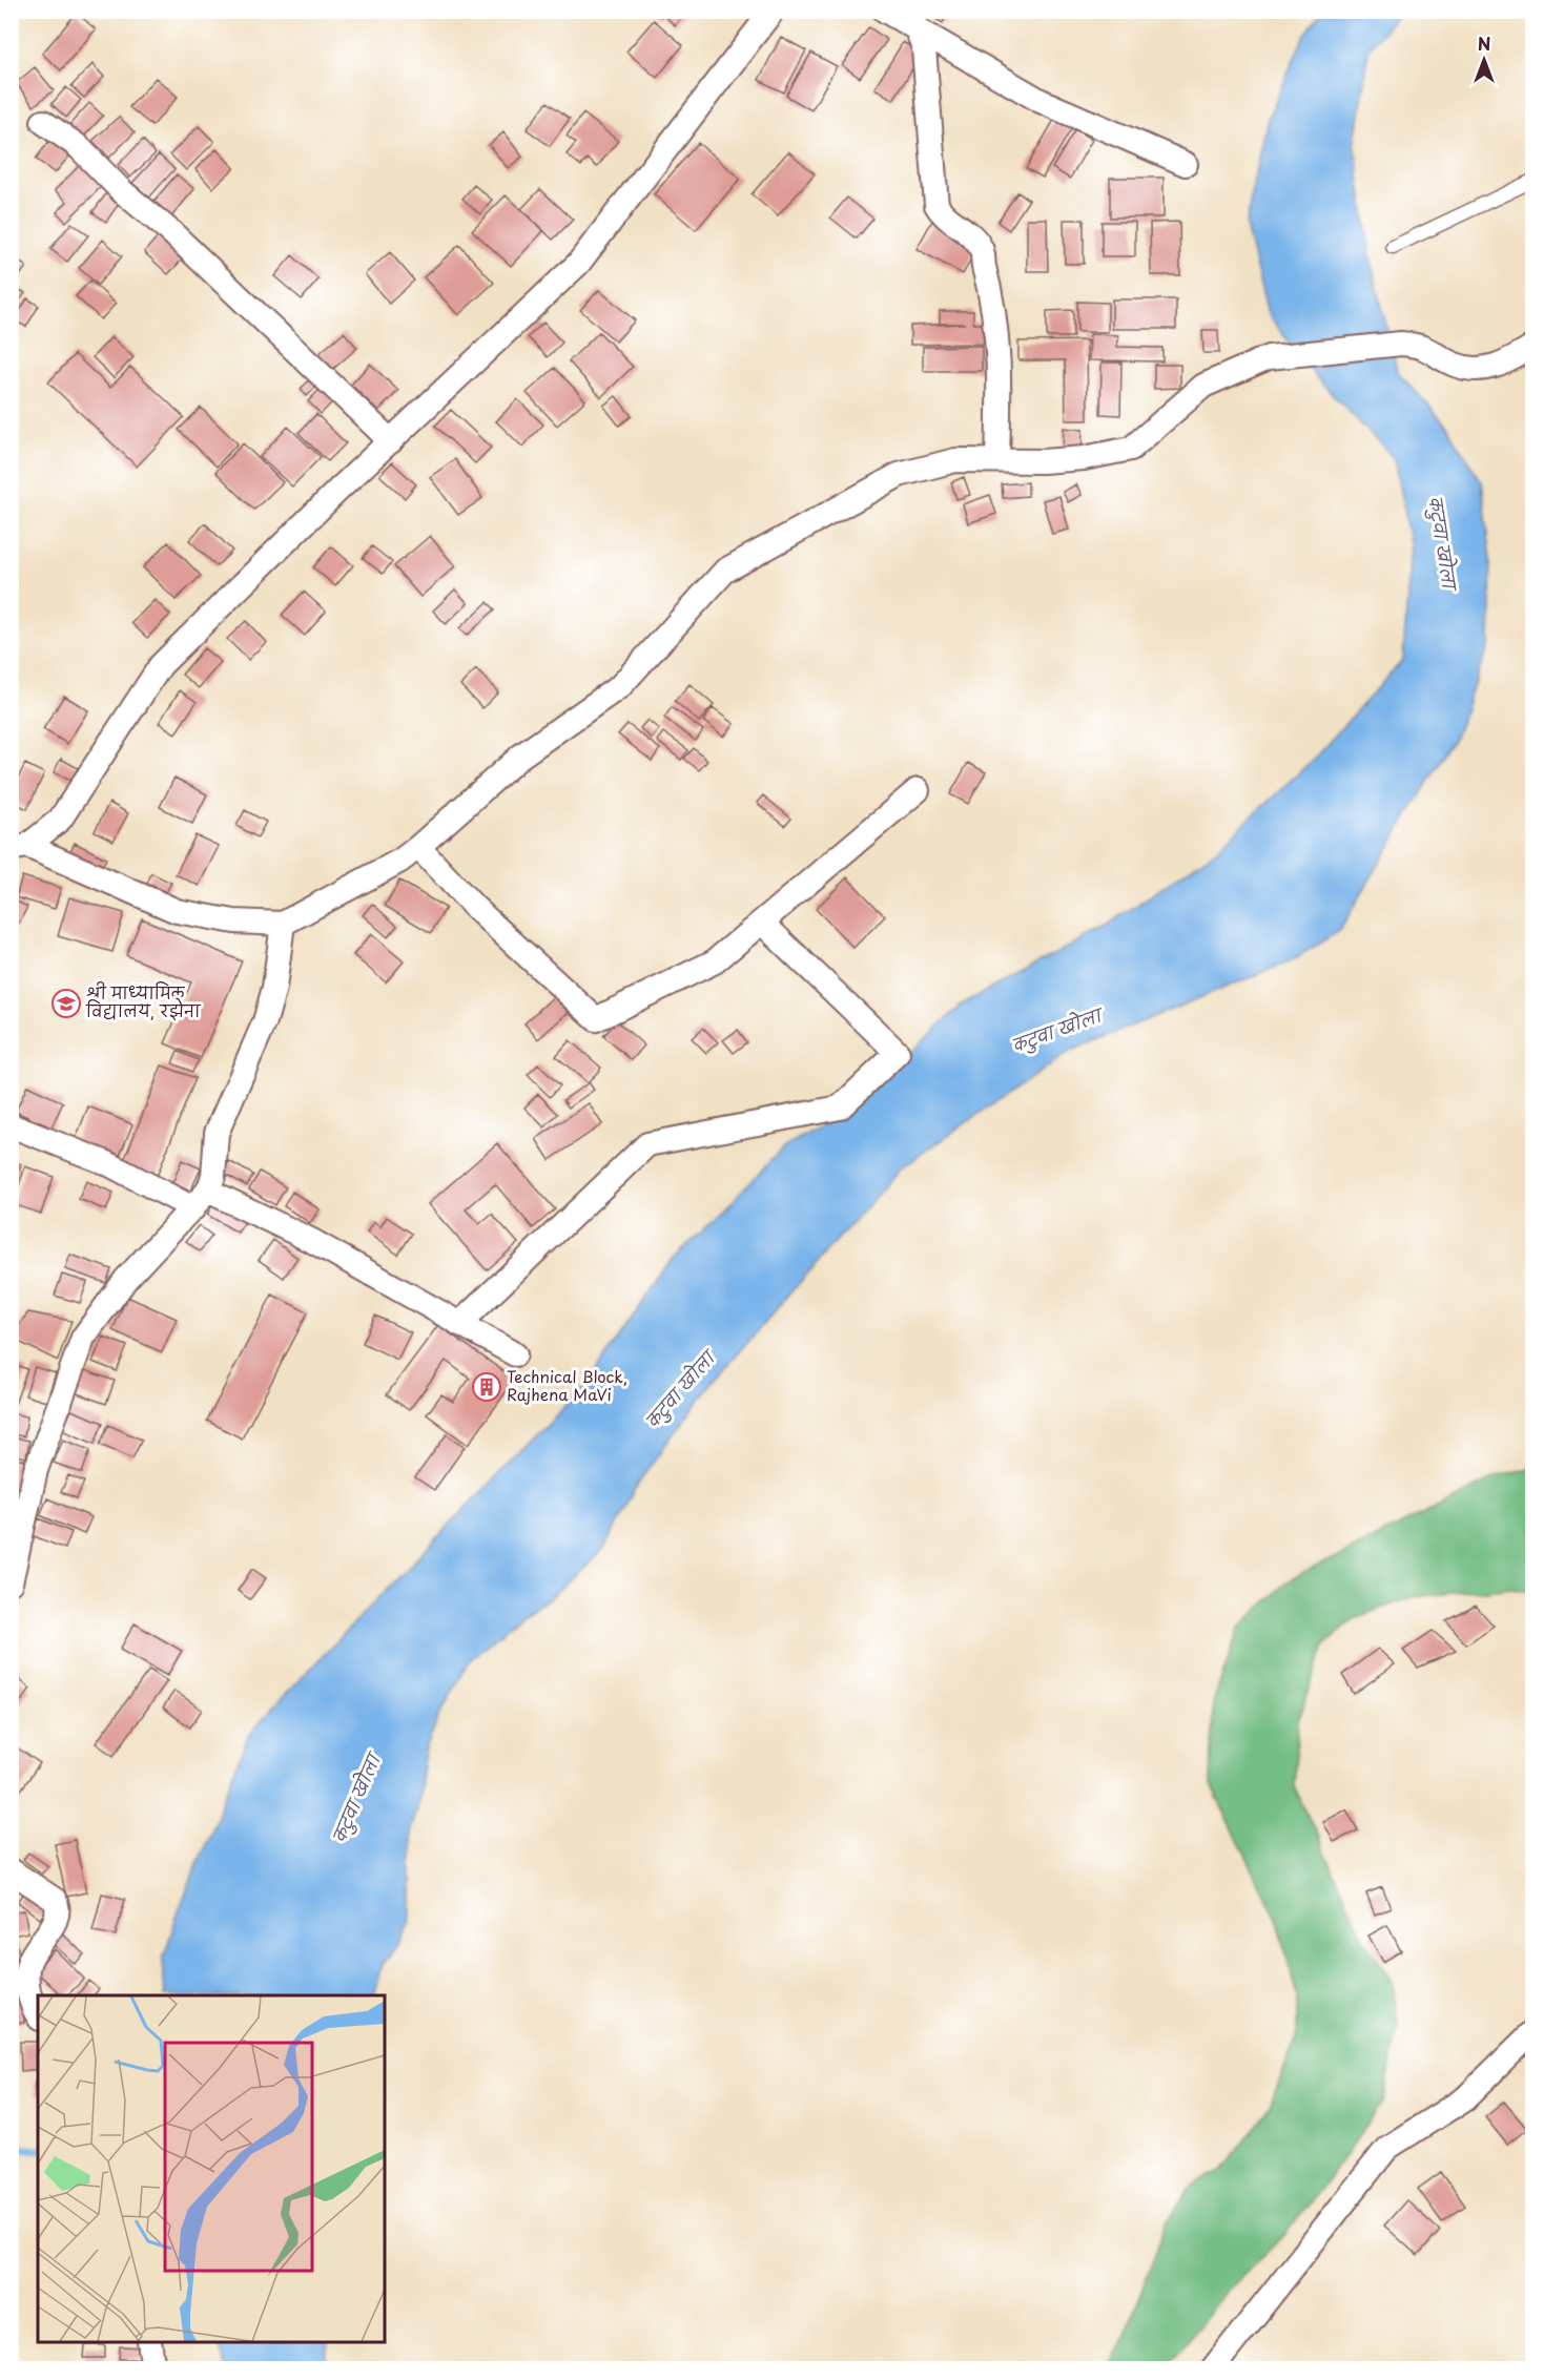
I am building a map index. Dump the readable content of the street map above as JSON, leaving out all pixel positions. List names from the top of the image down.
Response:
{
  "water": ["कटुवा खोला"],
  "places": {
    "school or university": ["श्री माध्यामिक विद्यालय, रझेना"],
    "building": ["Technical Block, Rajhena MaVi"]
  },
  "north": "top"
}
